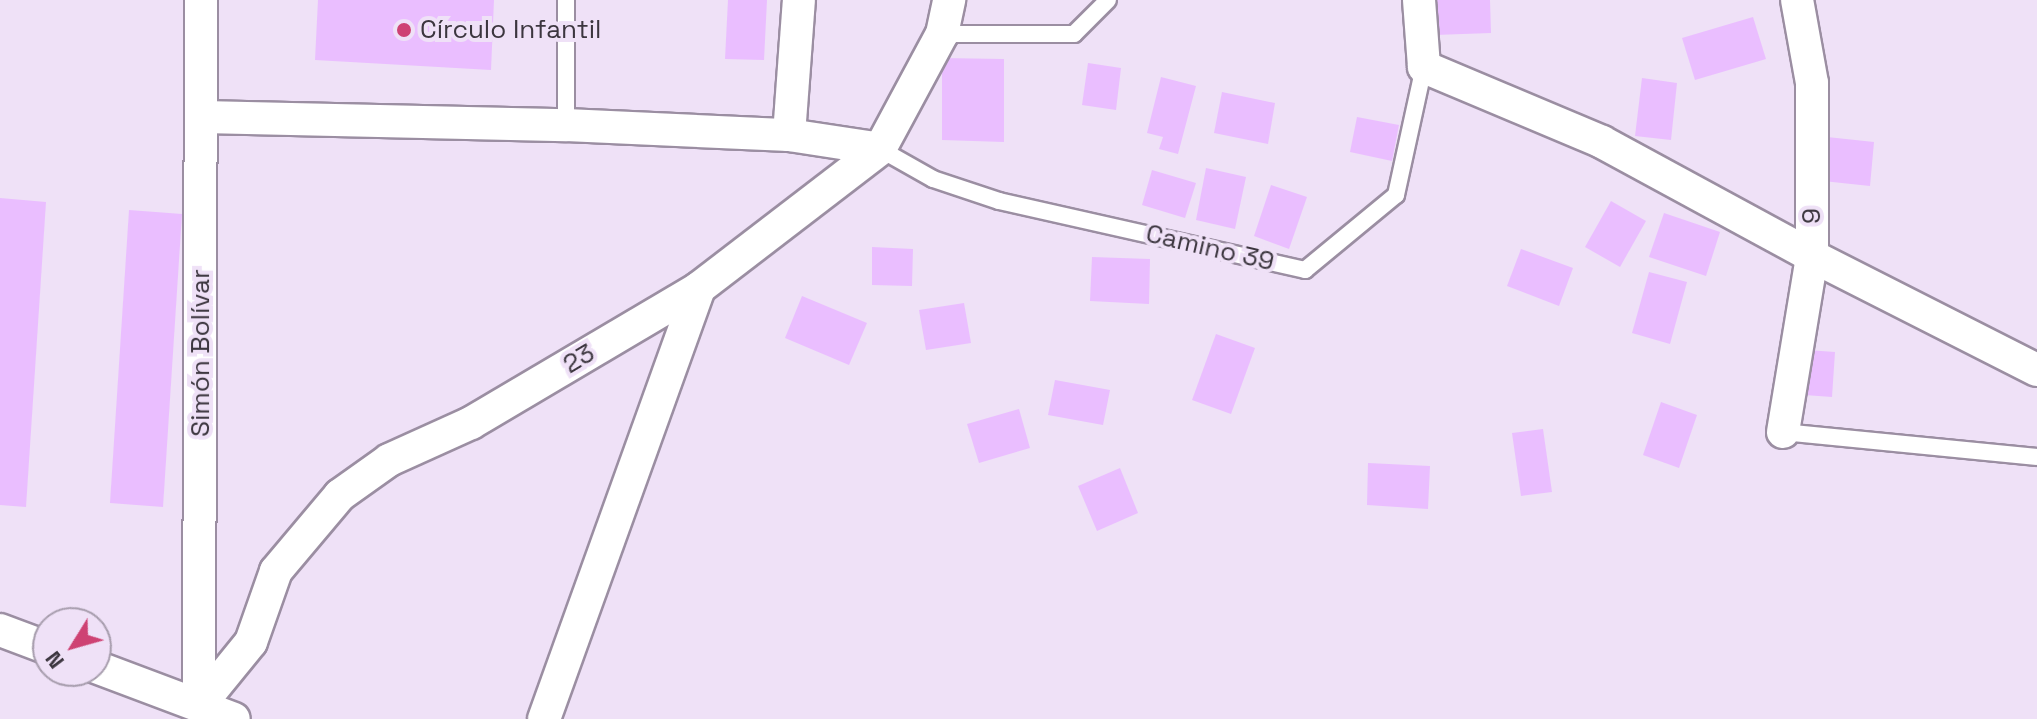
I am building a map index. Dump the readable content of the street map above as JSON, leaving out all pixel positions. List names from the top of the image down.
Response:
{
  "streets": {
    "street": ["9", "Simón Bolívar", "23"],
    "lane": ["Camino 39"]
  },
  "crossings": [
    ["Camino 39", "23"],
    ["Simón Bolívar", "23"]
  ],
  "places": ["Círculo Infantil"],
  "north": "bottom left"
}
